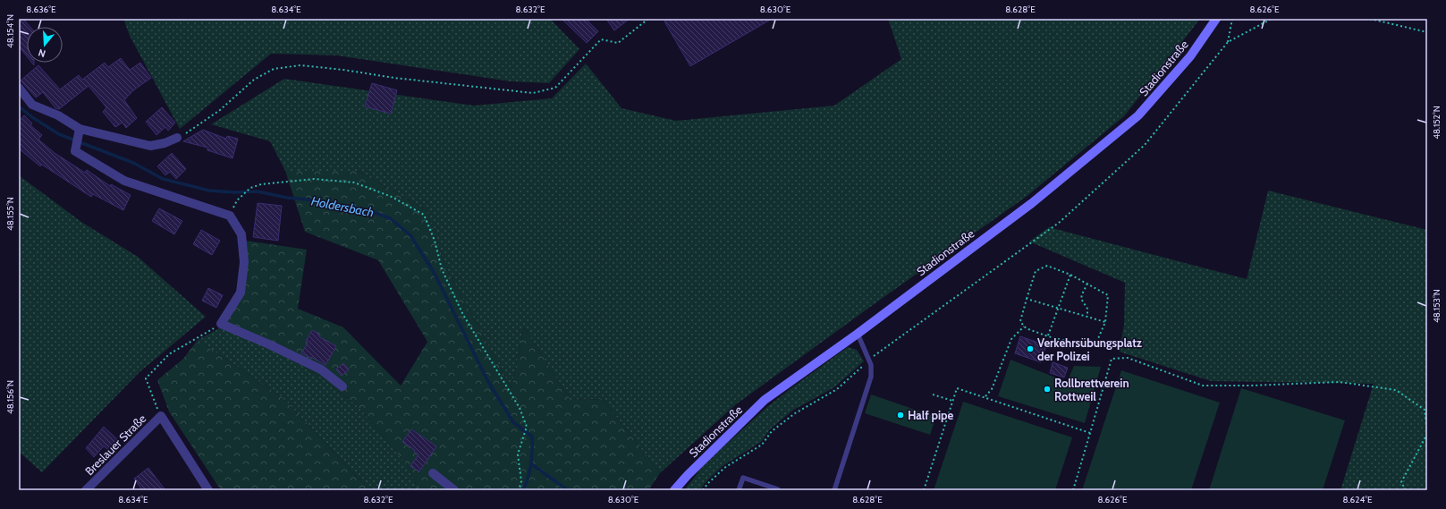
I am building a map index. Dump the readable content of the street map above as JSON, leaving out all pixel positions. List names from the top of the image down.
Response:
{
  "streets": {
    "street": ["Stadionstraße", "Breslauer Straße"]
  },
  "water": ["Holdersbach"],
  "places": ["Verkehrsübungsplatz der Polizei", "Rollbrettverein Rottweil", "Half pipe"],
  "north": "bottom",
  "coordinates": [
    "8.636°E",
    "8.634°E",
    "8.632°E",
    "8.630°E",
    "8.628°E",
    "8.626°E",
    "48.154°N",
    "48.152°N",
    "48.155°N",
    "48.153°N",
    "48.156°N",
    "8.624°E"
  ]
}
